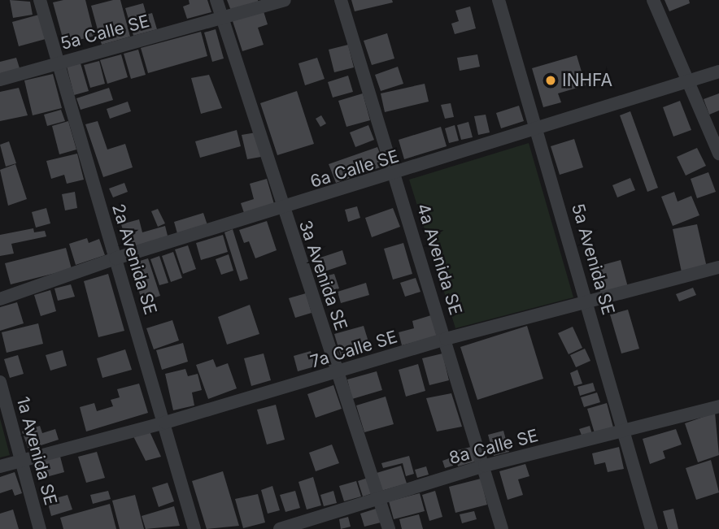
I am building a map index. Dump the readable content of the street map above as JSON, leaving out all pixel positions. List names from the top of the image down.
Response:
{
  "streets": {
    "street": [
      "5a Calle SE",
      "6a Calle SE",
      "2a Avenida SE",
      "4a Avenida SE",
      "5a Avenida SE",
      "3a Avenida SE",
      "7a Calle SE",
      "8a Calle SE",
      "1a Avenida SE"
    ]
  },
  "crossings": [
    ["5a Calle SE", "2a Avenida SE"],
    ["5a Calle SE", "3a Avenida SE"],
    ["6a Calle SE", "2a Avenida SE"],
    ["6a Calle SE", "4a Avenida SE"],
    ["6a Calle SE", "5a Avenida SE"],
    ["6a Calle SE", "3a Avenida SE"],
    ["2a Avenida SE", "7a Calle SE"],
    ["4a Avenida SE", "7a Calle SE"],
    ["4a Avenida SE", "8a Calle SE"],
    ["5a Avenida SE", "7a Calle SE"],
    ["5a Avenida SE", "8a Calle SE"],
    ["3a Avenida SE", "7a Calle SE"],
    ["3a Avenida SE", "8a Calle SE"],
    ["7a Calle SE", "1a Avenida SE"]
  ],
  "places": ["INHFA"]
}
